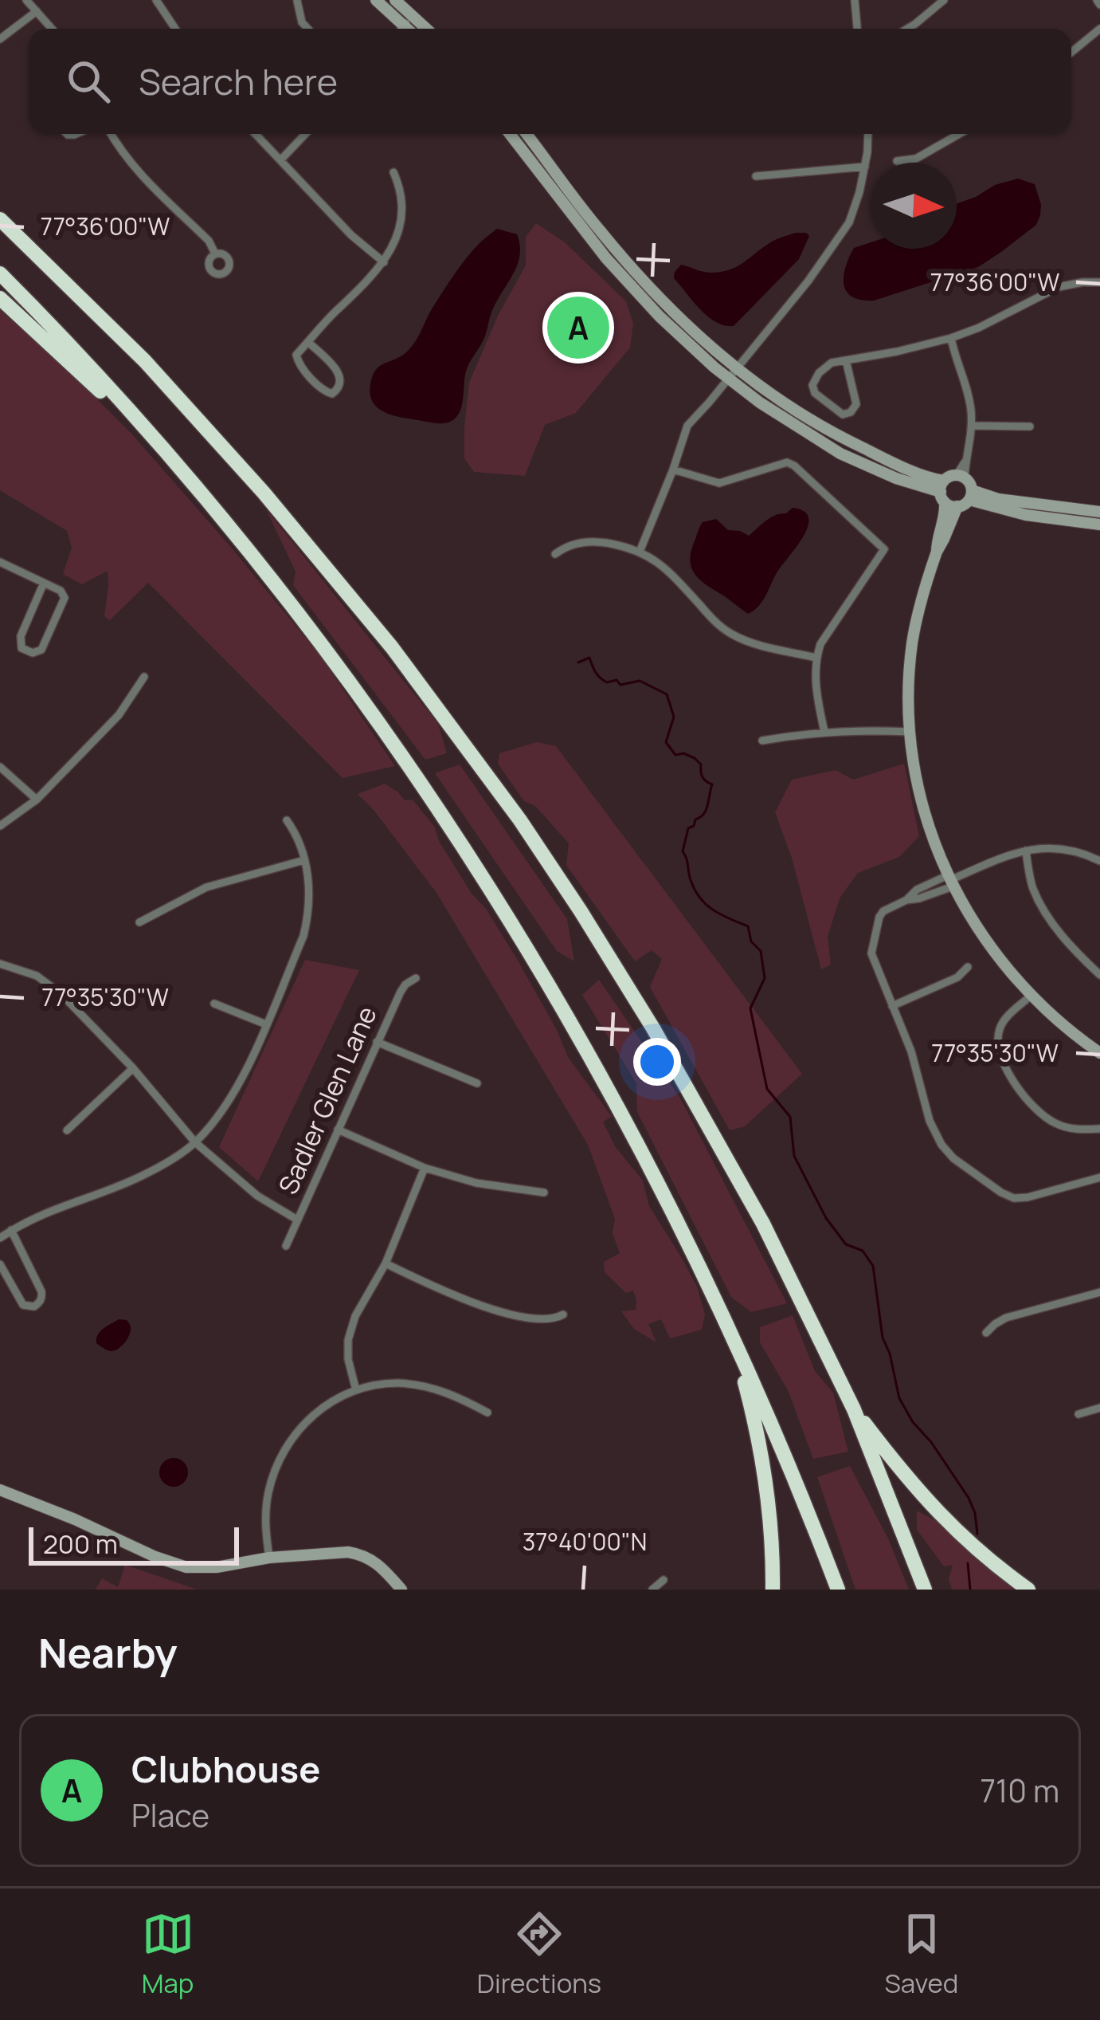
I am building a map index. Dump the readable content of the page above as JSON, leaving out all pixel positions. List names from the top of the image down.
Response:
{
  "streets": {
    "street": ["Sadler Glen Lane"]
  },
  "scale_bar": "200 m",
  "north": "right",
  "page": {
    "search": "Search here",
    "pins": "A",
    "scale": "200 m",
    "heading": "Nearby",
    "list": [
      {
        "mark": "A",
        "name": "Clubhouse",
        "note": "Place",
        "value": "710 m"
      }
    ],
    "nav": ["Map", "Directions", "Saved"]
  },
  "coordinates": ["77°36'00\"W", "77°35'30\"W", "37°40'00\"N"]
}
